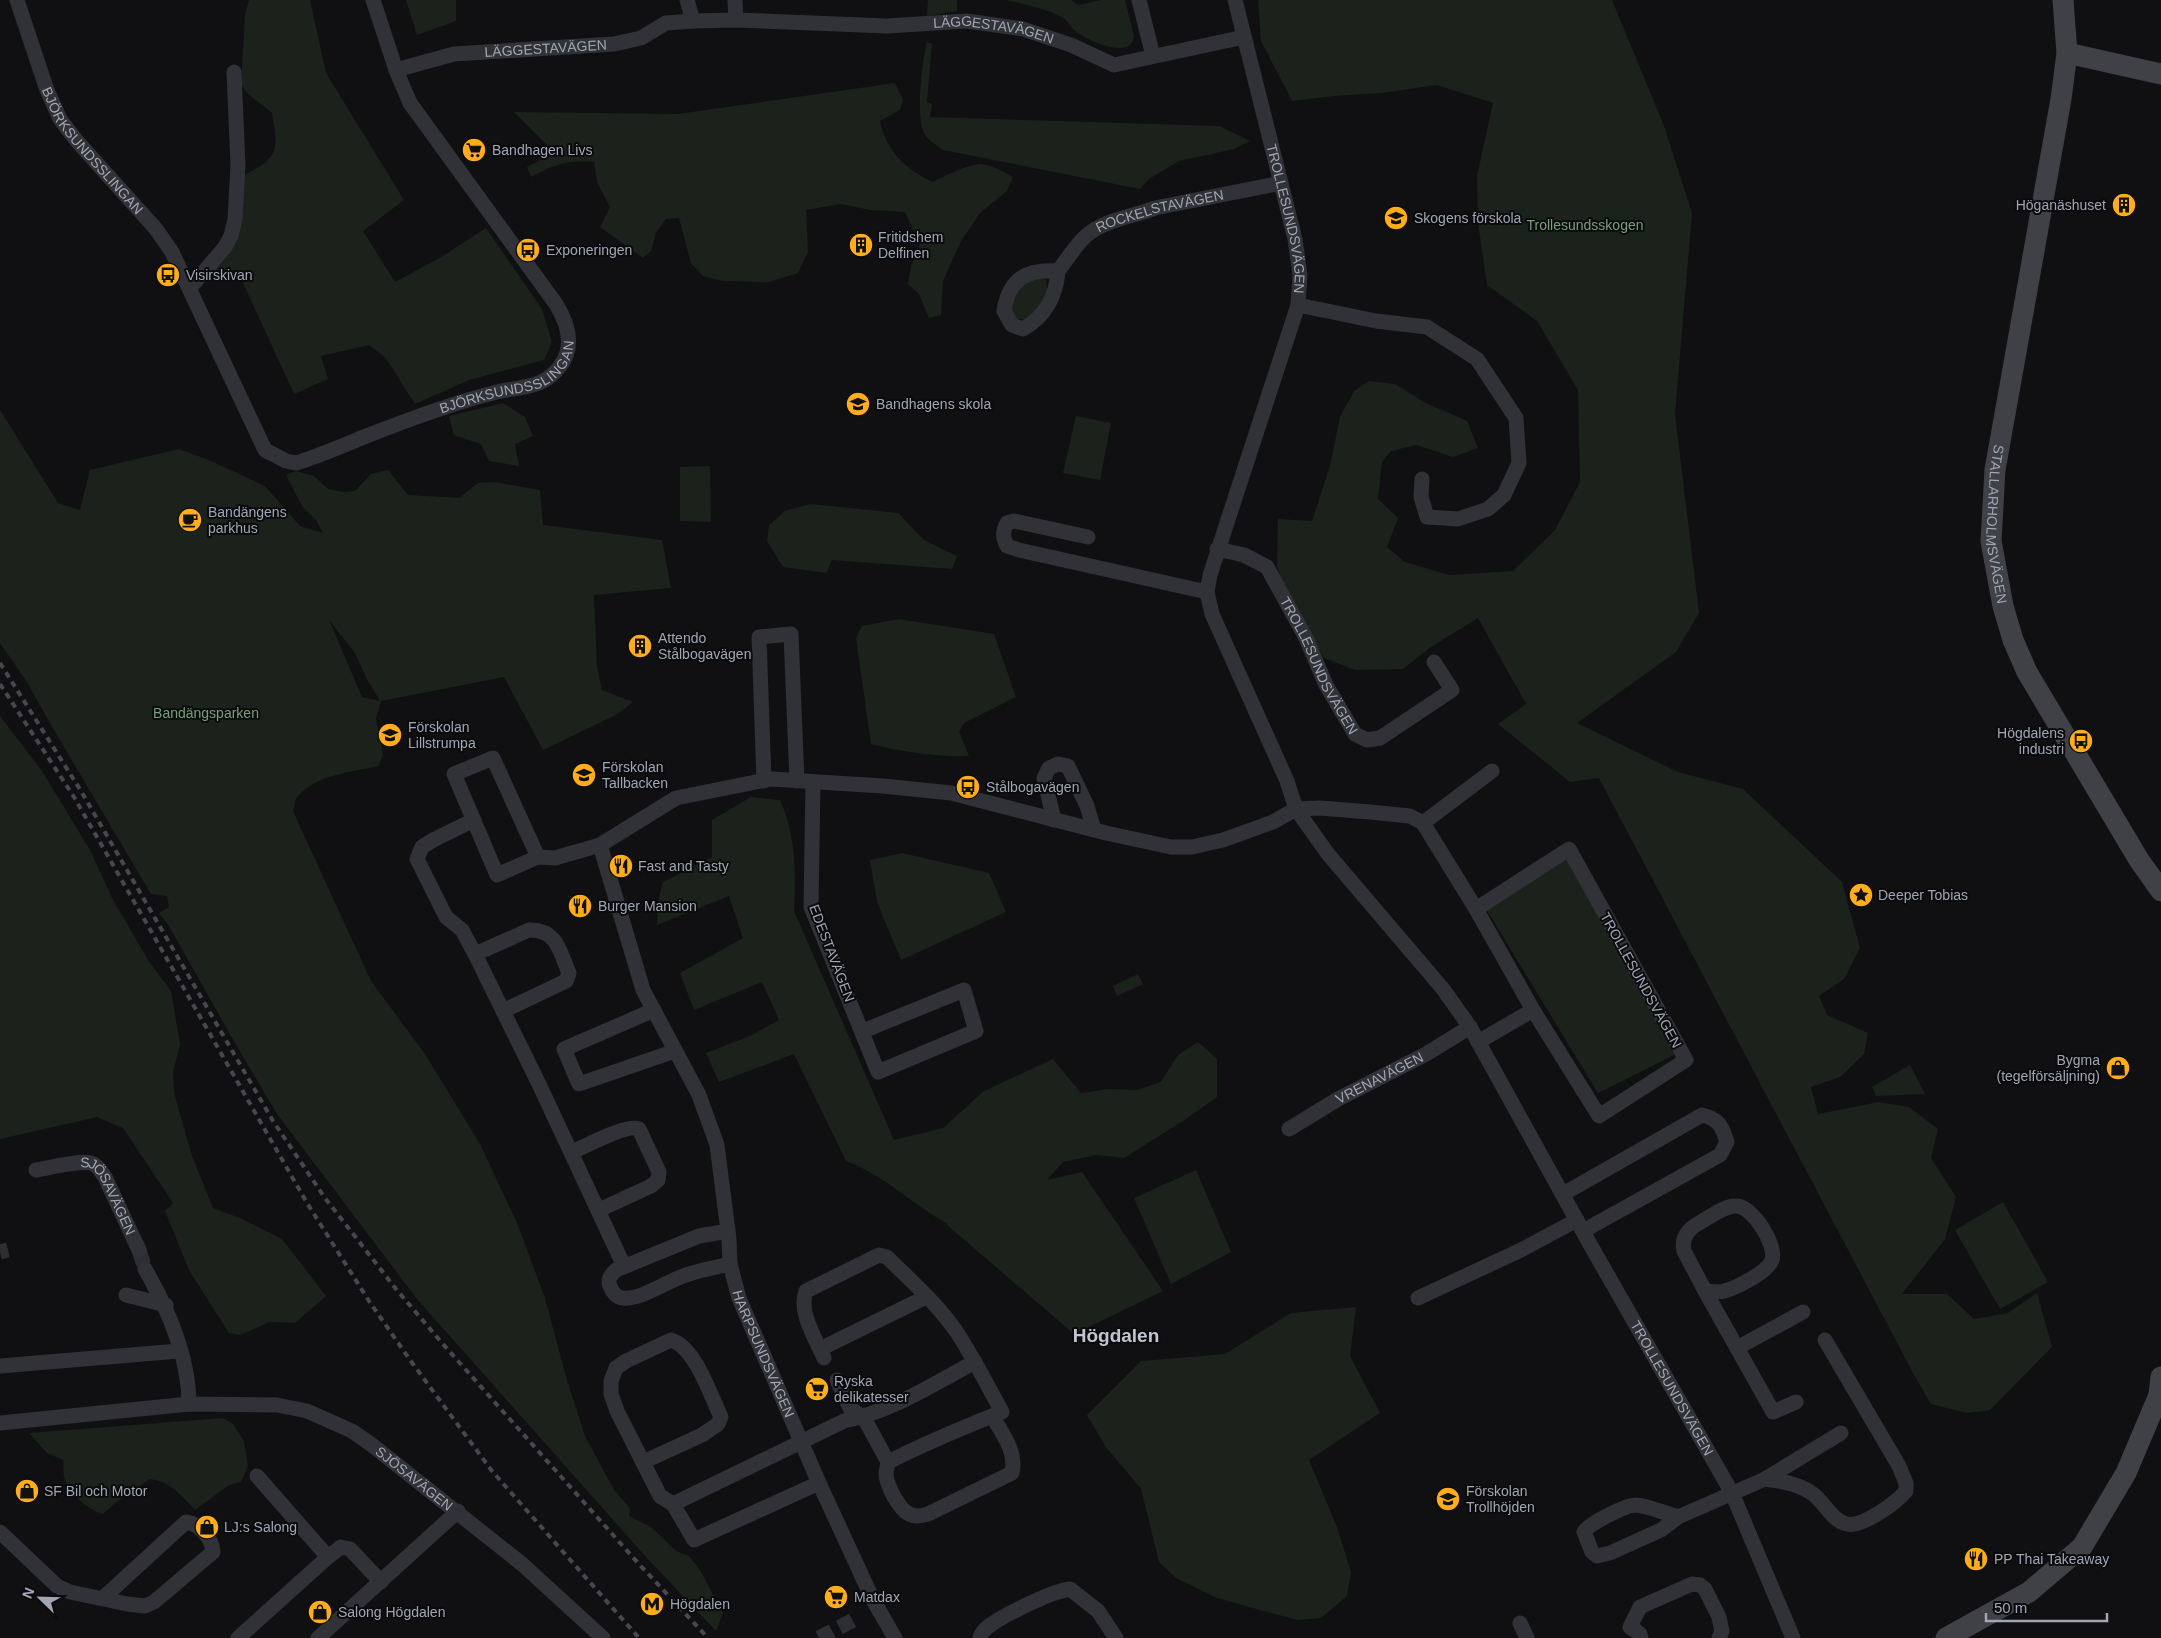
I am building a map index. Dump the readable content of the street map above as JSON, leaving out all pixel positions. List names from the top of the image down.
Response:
{
  "streets": {
    "street": [
      "LÄGGESTAVÄGEN",
      "BJÖRKSUNDSSLINGAN",
      "ROCKELSTAVÄGEN",
      "TROLLESUNDSVÄGEN",
      "STALLARHOLMSVÄGEN",
      "EDESTAVÄGEN",
      "VRENAVÄGEN",
      "SJÖSAVÄGEN",
      "HARPSUNDSVÄGEN"
    ]
  },
  "crossings": [
    ["LÄGGESTAVÄGEN", "BJÖRKSUNDSSLINGAN"],
    ["LÄGGESTAVÄGEN", "TROLLESUNDSVÄGEN"],
    ["ROCKELSTAVÄGEN", "TROLLESUNDSVÄGEN"],
    ["TROLLESUNDSVÄGEN", "VRENAVÄGEN"]
  ],
  "districts": ["Högdalen"],
  "parks": ["Trollesundsskogen", "Bandängsparken"],
  "places": {
    "supermarket": ["Bandhagen Livs", "Ryska delikatesser", "Matdax"],
    "building": ["Höganäshuset", "Fritidshem Delfinen", "Attendo Stålbogavägen"],
    "school or university": [
      "Skogens förskola",
      "Bandhagens skola",
      "Förskolan Lillstrumpa",
      "Förskolan Tallbacken",
      "Förskolan Trollhöjden"
    ],
    "bus stop": [
      "Exponeringen",
      "Visirskivan",
      "Högdalens industri",
      "Stålbogavägen"
    ],
    "cafe": ["Bandängens parkhus"],
    "restaurant": ["Fast and Tasty", "Burger Mansion", "PP Thai Takeaway"],
    "place": ["Deeper Tobias"],
    "shop": [
      "Bygma (tegelförsäljning)",
      "SF Bil och Motor",
      "LJ:s Salong",
      "Salong Högdalen"
    ],
    "metro station": ["Högdalen"]
  },
  "scale_bar": "50 m",
  "north": "top left"
}
